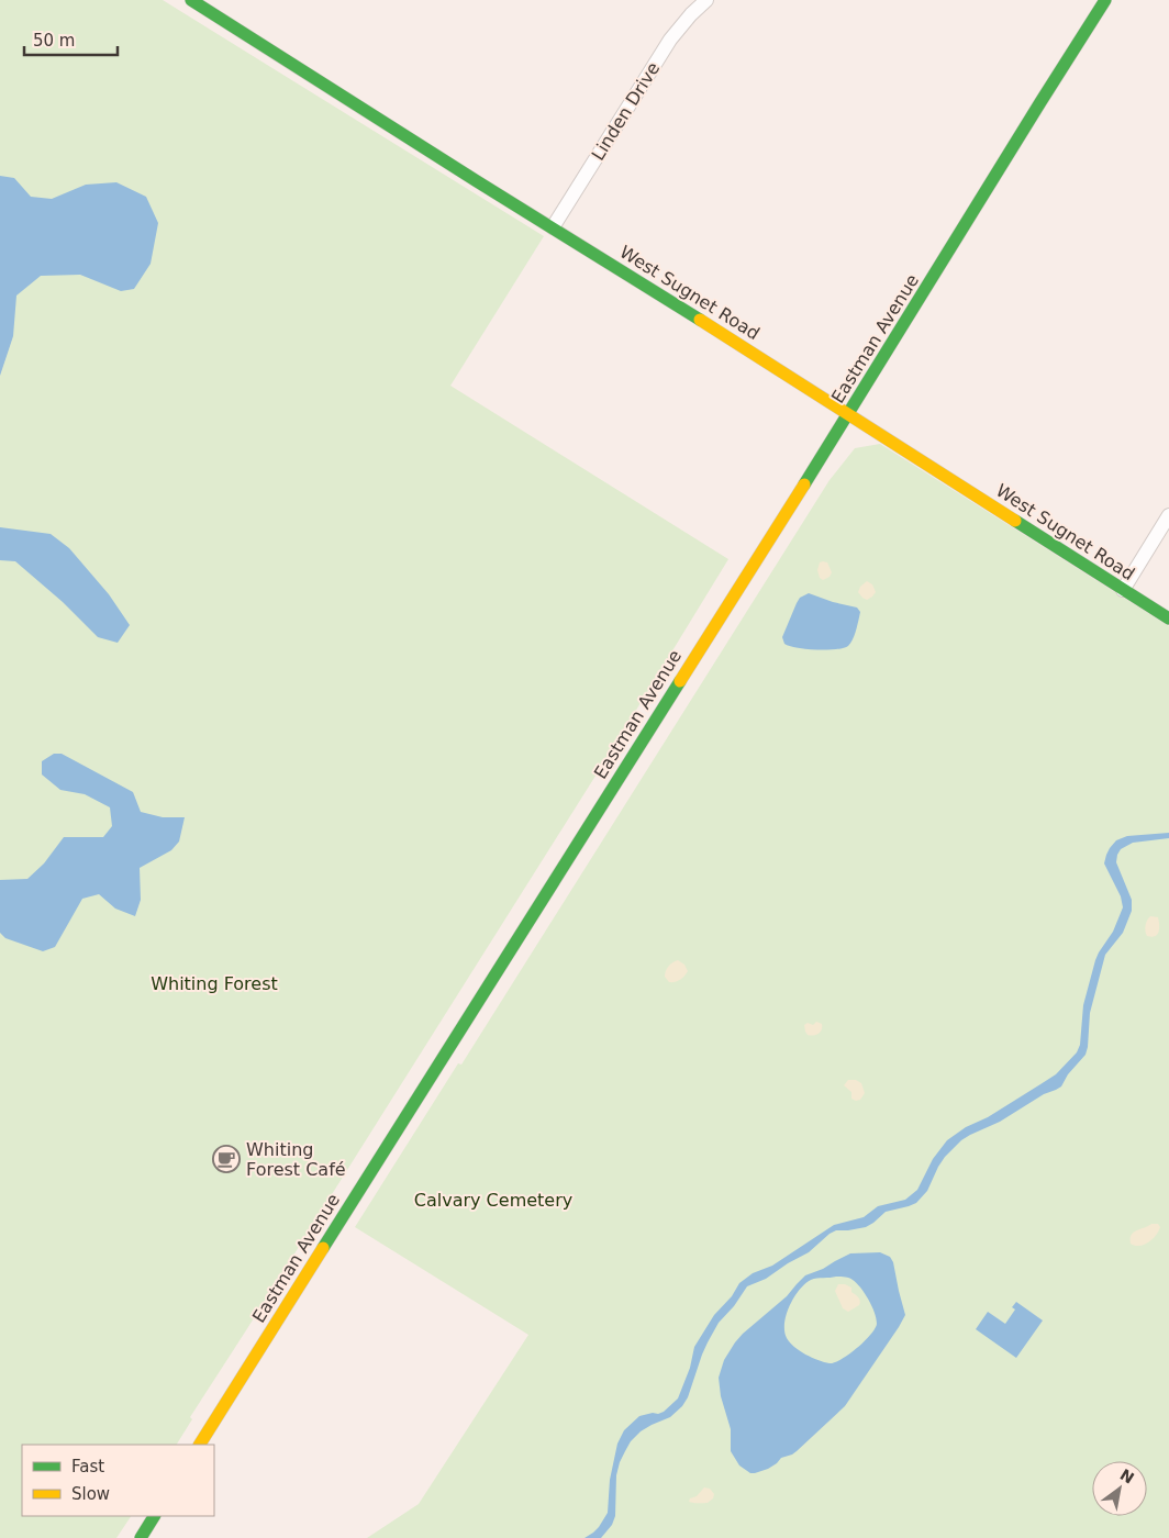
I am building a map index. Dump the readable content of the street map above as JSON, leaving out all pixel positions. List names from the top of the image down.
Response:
{
  "streets": {
    "main road": ["West Sugnet Road", "Eastman Avenue"],
    "street": ["Linden Drive"]
  },
  "crossings": [
    ["Linden Drive", "West Sugnet Road"],
    ["West Sugnet Road", "Eastman Avenue"]
  ],
  "parks": ["Whiting Forest", "Calvary Cemetery"],
  "places": {
    "cafe": ["Whiting Forest Café"]
  },
  "legend": ["Fast", "Slow"],
  "scale_bar": "50 m",
  "north": "top right"
}
